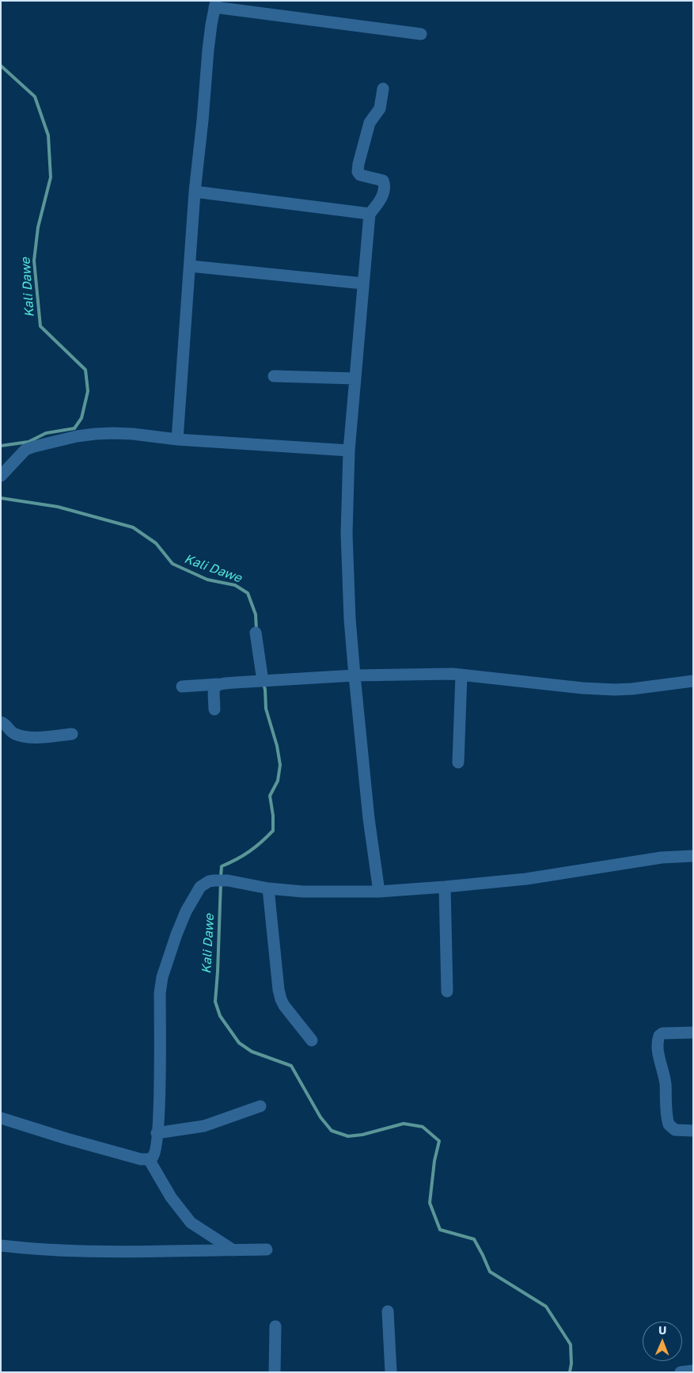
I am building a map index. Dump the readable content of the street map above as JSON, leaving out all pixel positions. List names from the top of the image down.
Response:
{
  "water": ["Kali Dawe"],
  "north": "top"
}
